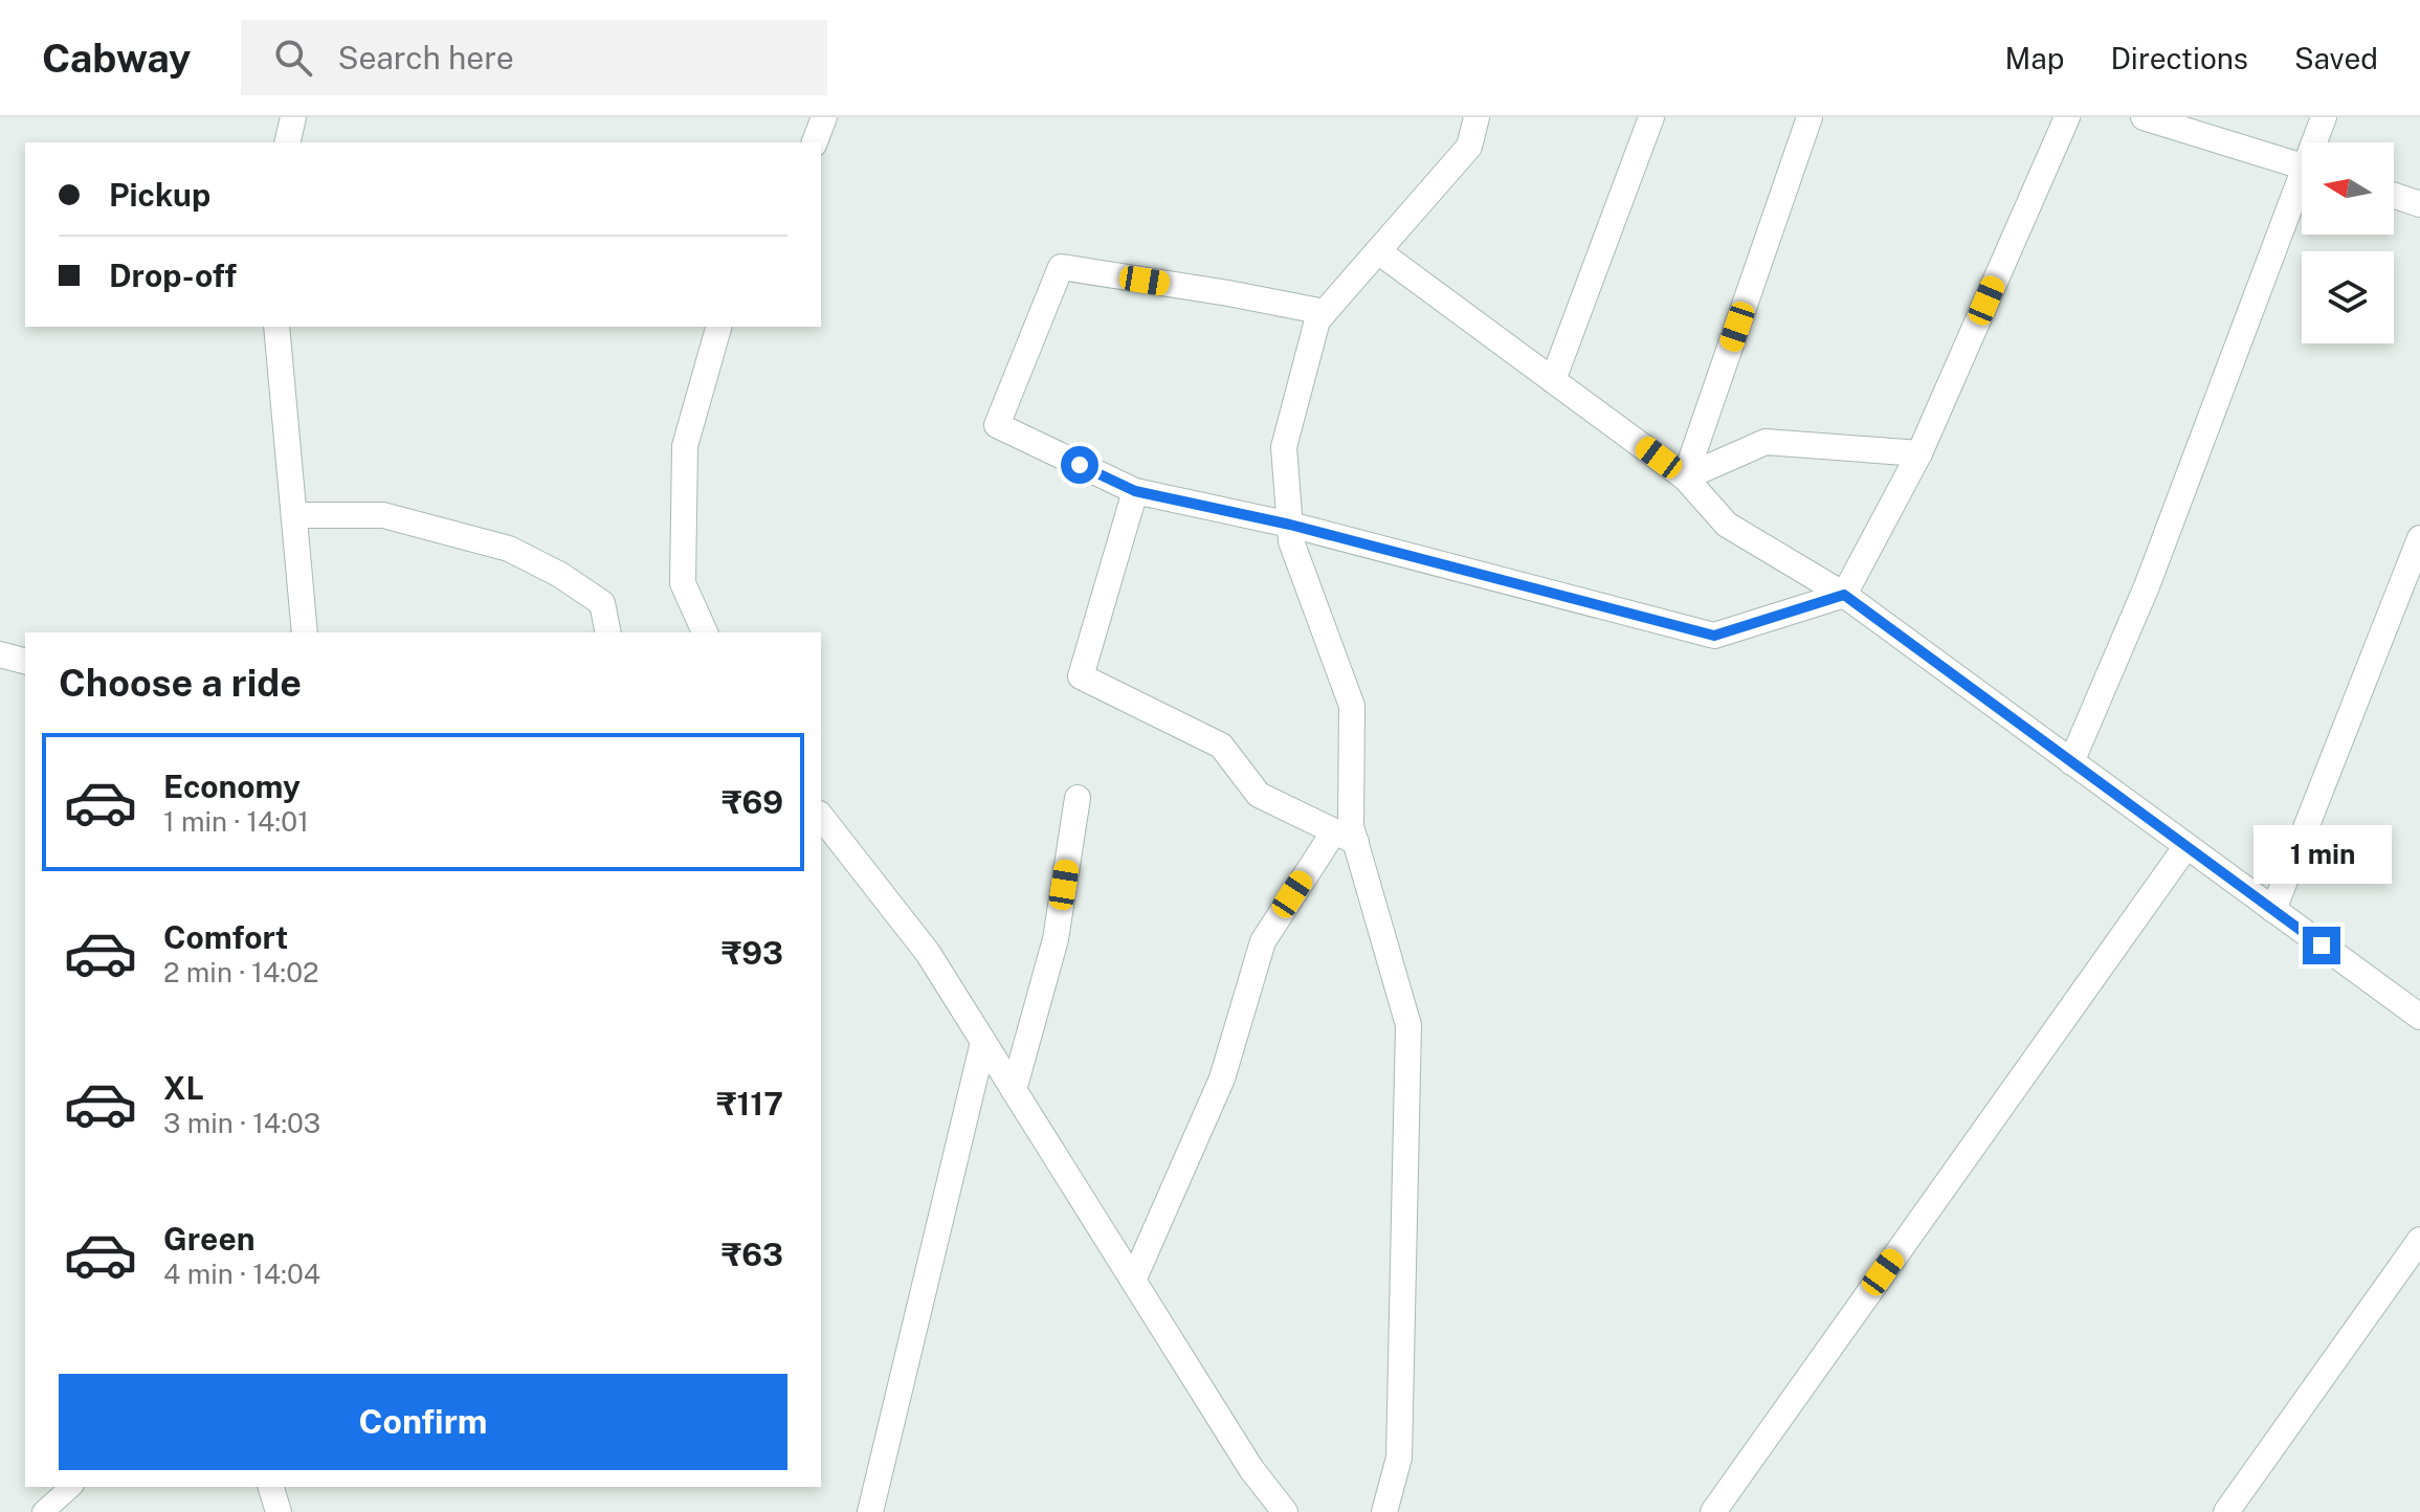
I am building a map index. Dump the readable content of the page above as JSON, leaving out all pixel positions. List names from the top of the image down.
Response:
{
  "north": "left",
  "page": {
    "header": "Cabway",
    "search": "Search here",
    "nav": ["Map", "Directions", "Saved"],
    "banner": ["Pickup", "Drop-off"],
    "heading": "Choose a ride",
    "list": [
      {
        "name": "Economy",
        "note": "1 min · 14:01",
        "value": "₹69"
      },
      {
        "name": "Comfort",
        "note": "2 min · 14:02",
        "value": "₹93"
      },
      {
        "name": "XL",
        "note": "3 min · 14:03",
        "value": "₹117"
      },
      {
        "name": "Green",
        "note": "4 min · 14:04",
        "value": "₹63"
      }
    ],
    "bubble": "1 min",
    "buttons": "Confirm"
  }
}
